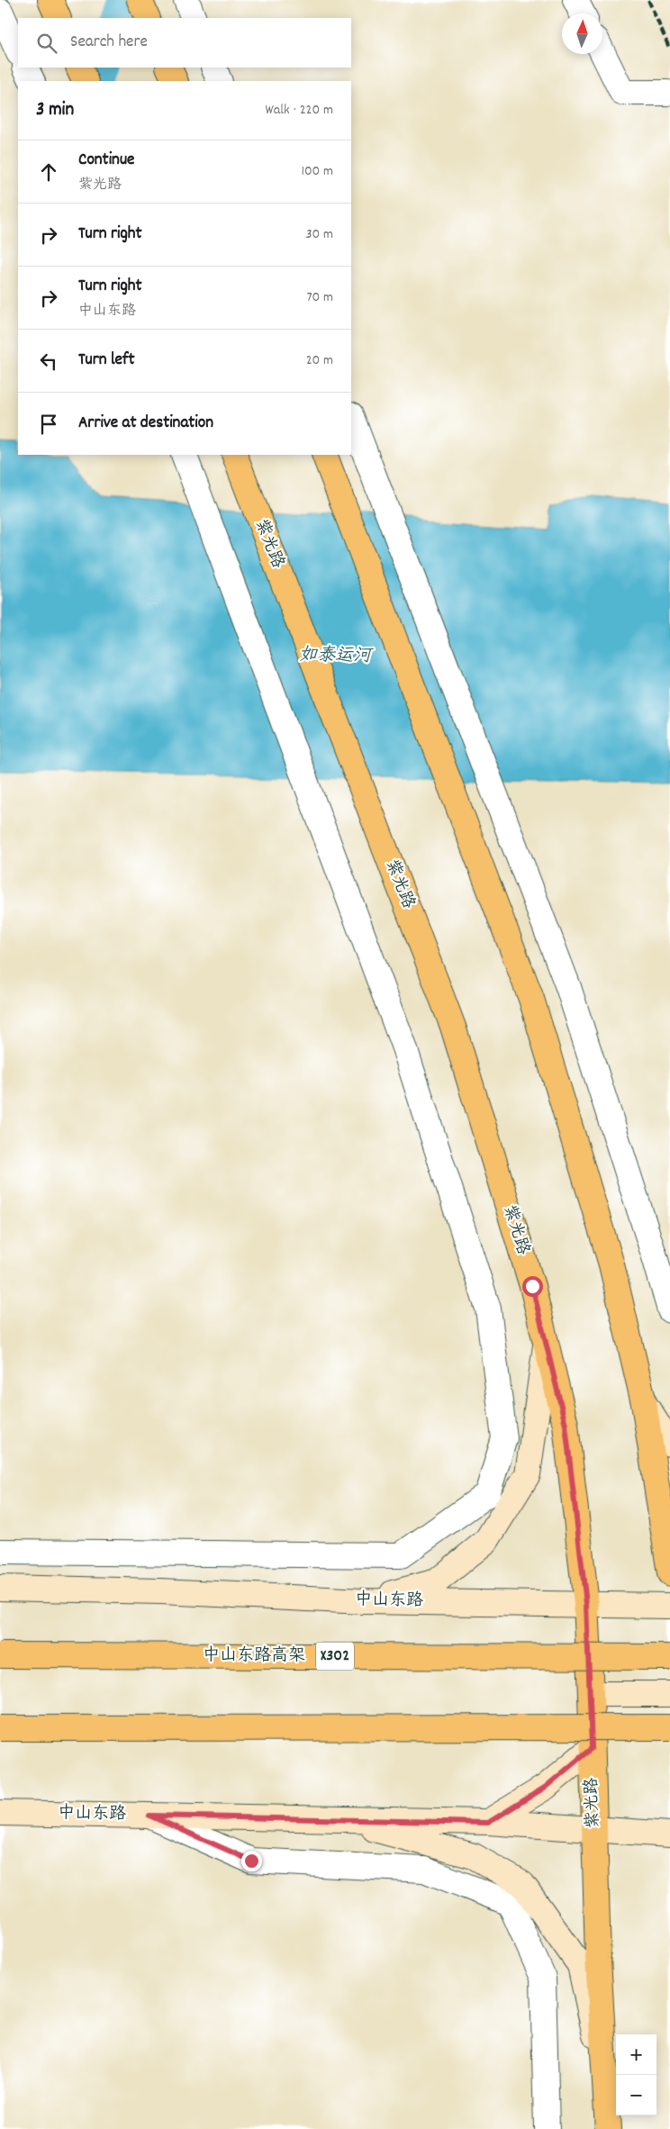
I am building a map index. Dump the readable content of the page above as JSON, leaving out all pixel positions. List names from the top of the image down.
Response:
{
  "streets": {
    "main road": [
      "紫光路",
      "中山东路",
      "中山东路高架",
      "X302"
    ]
  },
  "crossings": [
    ["紫光路", "中山东路"]
  ],
  "water": ["如泰运河"],
  "north": "top",
  "page": {
    "search": "Search here",
    "heading": ["3 min", "Walk · 220 m"],
    "list": [
      ["Continue", "紫光路", "100 m"],
      ["Turn right", "30 m"],
      ["Turn right", "中山东路", "70 m"],
      ["Turn left", "20 m"],
      "Arrive at destination"
    ],
    "map_buttons": ["+", "−"]
  }
}
